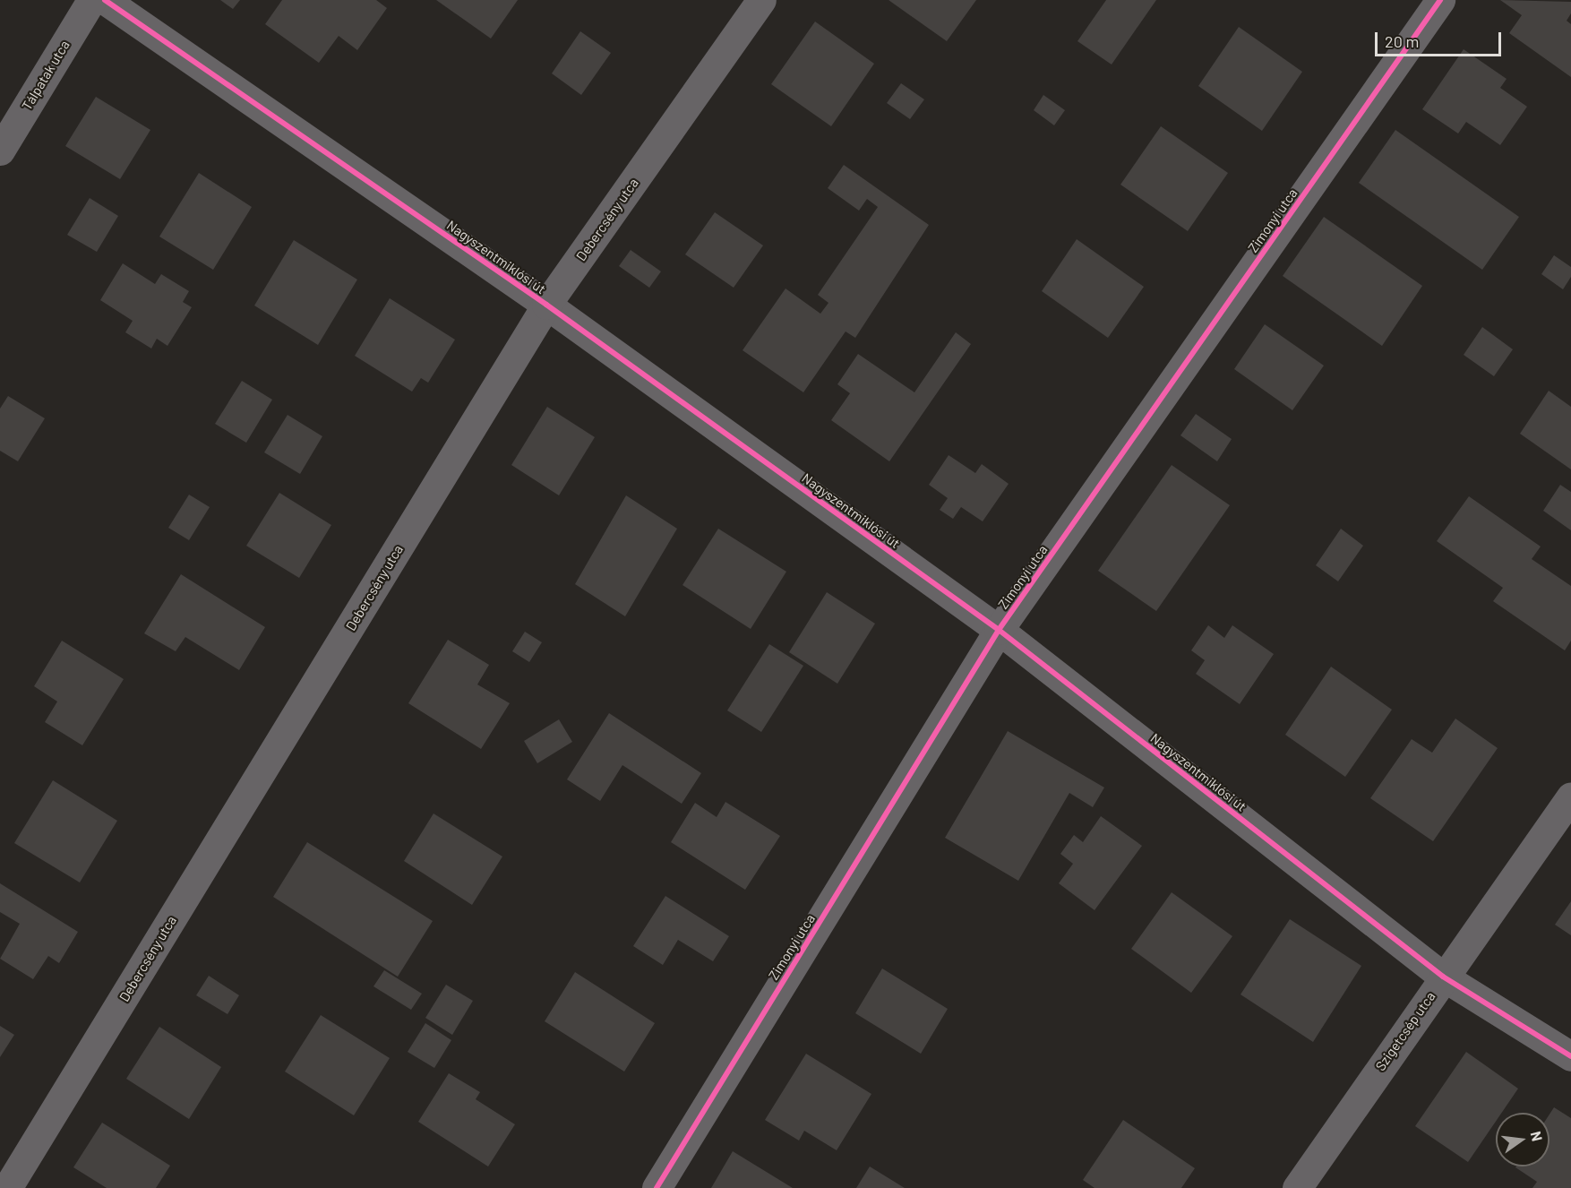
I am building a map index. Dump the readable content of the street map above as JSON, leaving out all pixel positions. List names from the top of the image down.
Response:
{
  "streets": {
    "street": [
      "Tálpatak utca",
      "Debercsény utca",
      "Zimonyi utca",
      "Nagyszentmiklósi út",
      "Szigetcsép utca"
    ]
  },
  "crossings": [
    ["Debercsény utca", "Nagyszentmiklósi út"],
    ["Zimonyi utca", "Nagyszentmiklósi út"],
    ["Nagyszentmiklósi út", "Szigetcsép utca"]
  ],
  "scale_bar": "20 m",
  "north": "right"
}
